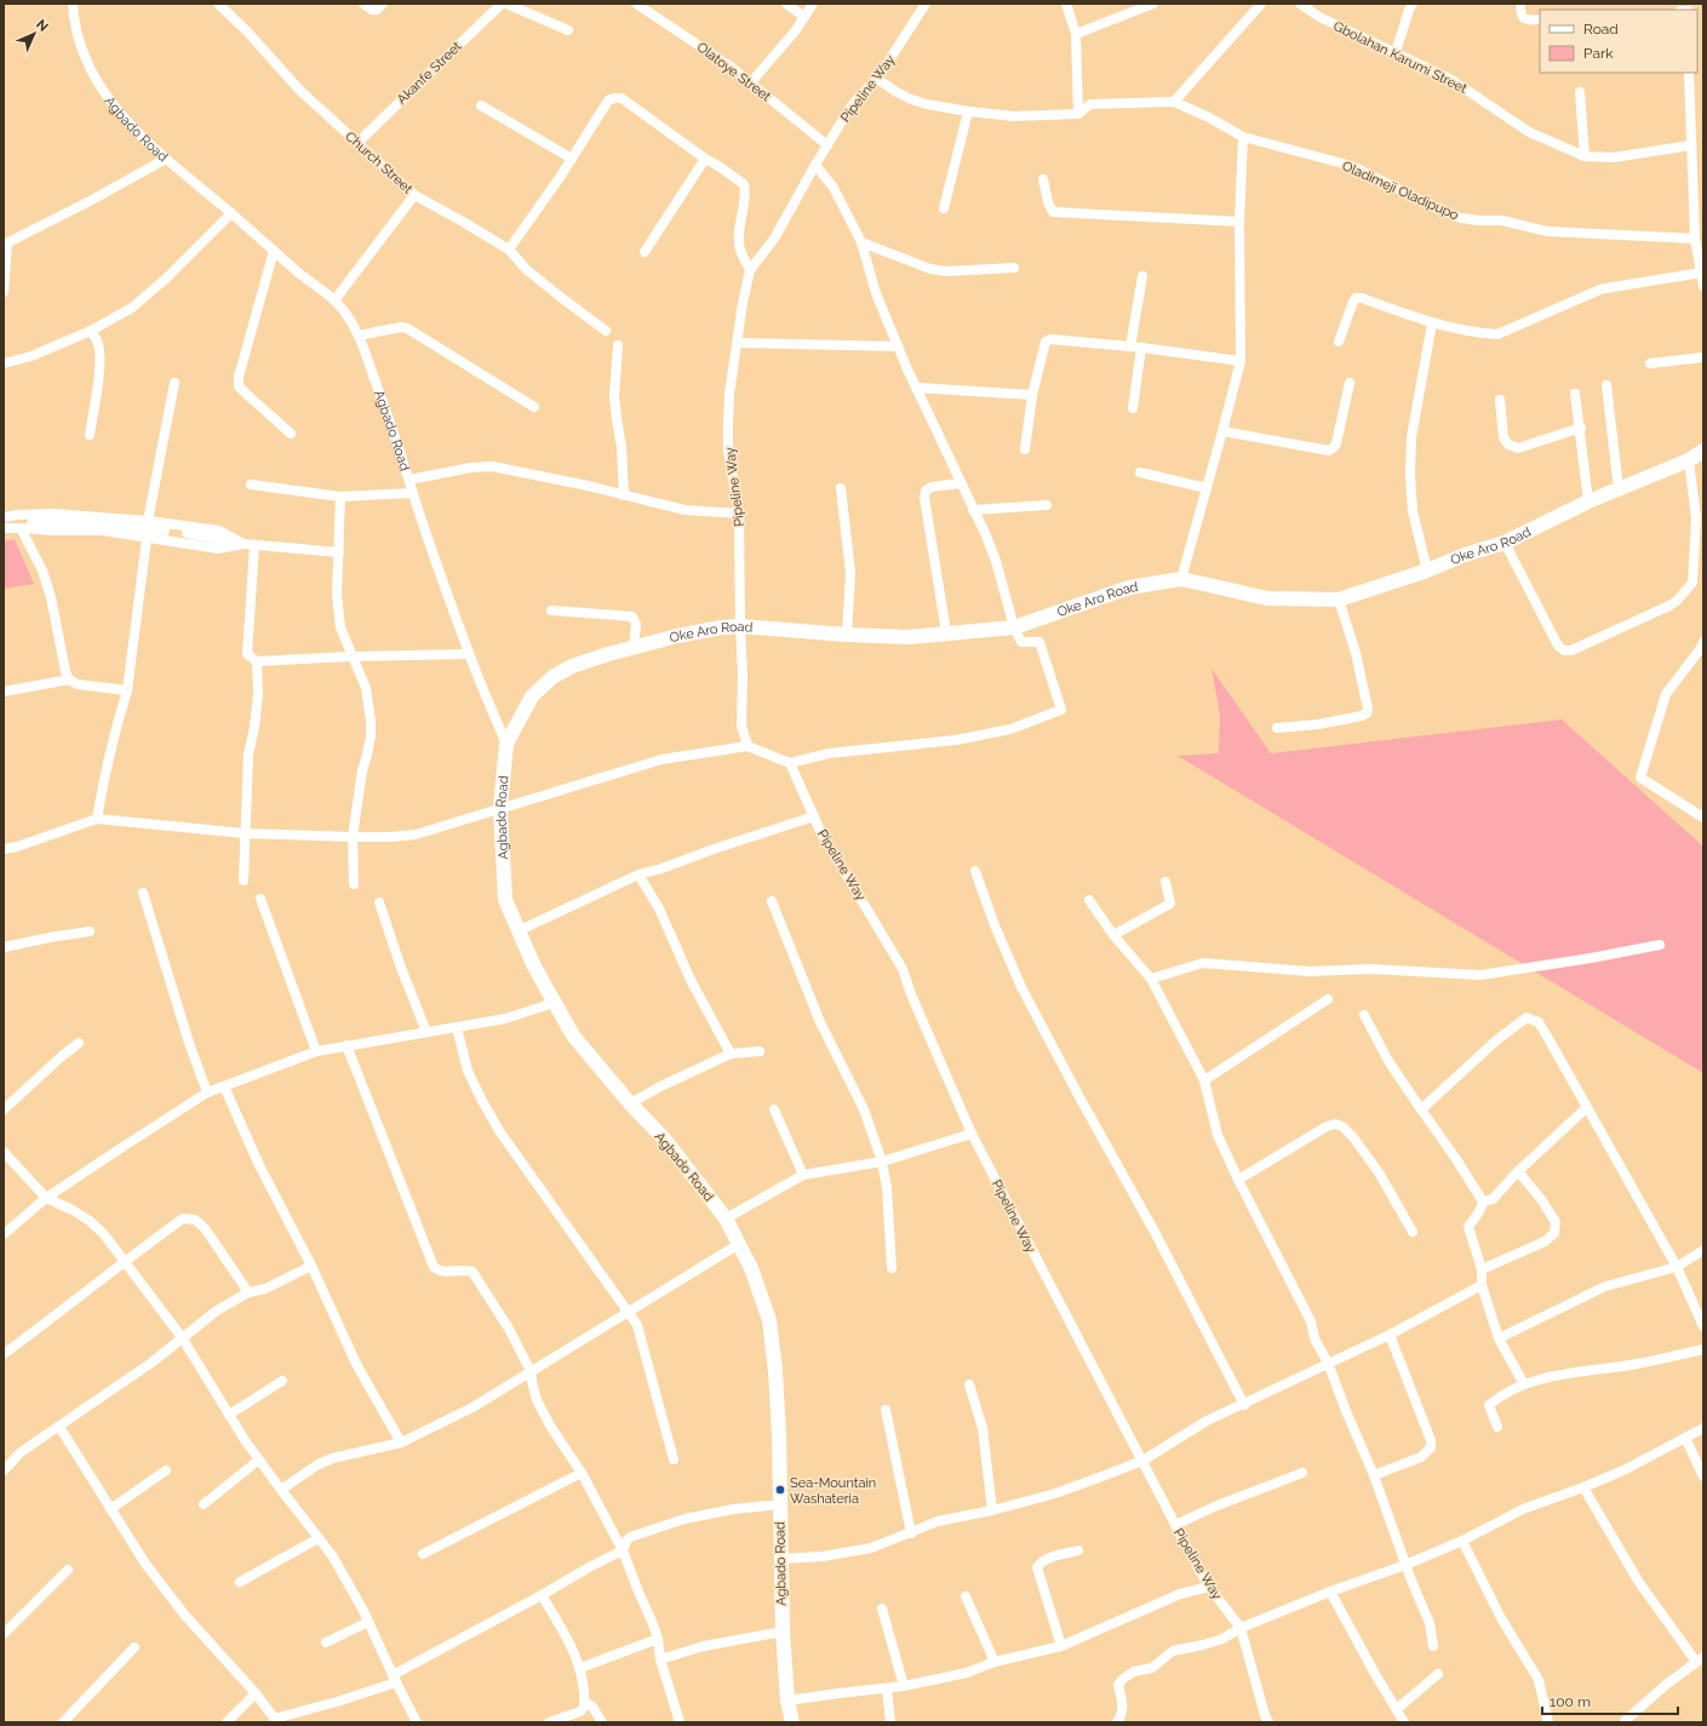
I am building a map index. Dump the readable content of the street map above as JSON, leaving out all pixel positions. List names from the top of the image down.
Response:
{
  "streets": {
    "main road": ["Agbado Road", "Oke Aro Road"],
    "street": [
      "Gbolahan Karumi Street",
      "Olatoye Street",
      "Akanfe Street",
      "Pipeline Way",
      "Church Street",
      "Oladimeji Oladipupo"
    ]
  },
  "crossings": [
    ["Olatoye Street", "Pipeline Way"],
    ["Akanfe Street", "Church Street"],
    ["Pipeline Way", "Oke Aro Road"],
    ["Agbado Road", "Oke Aro Road"]
  ],
  "places": ["Sea-Mountain Washateria"],
  "legend": ["Road", "Park"],
  "scale_bar": "100 m",
  "north": "top right"
}
